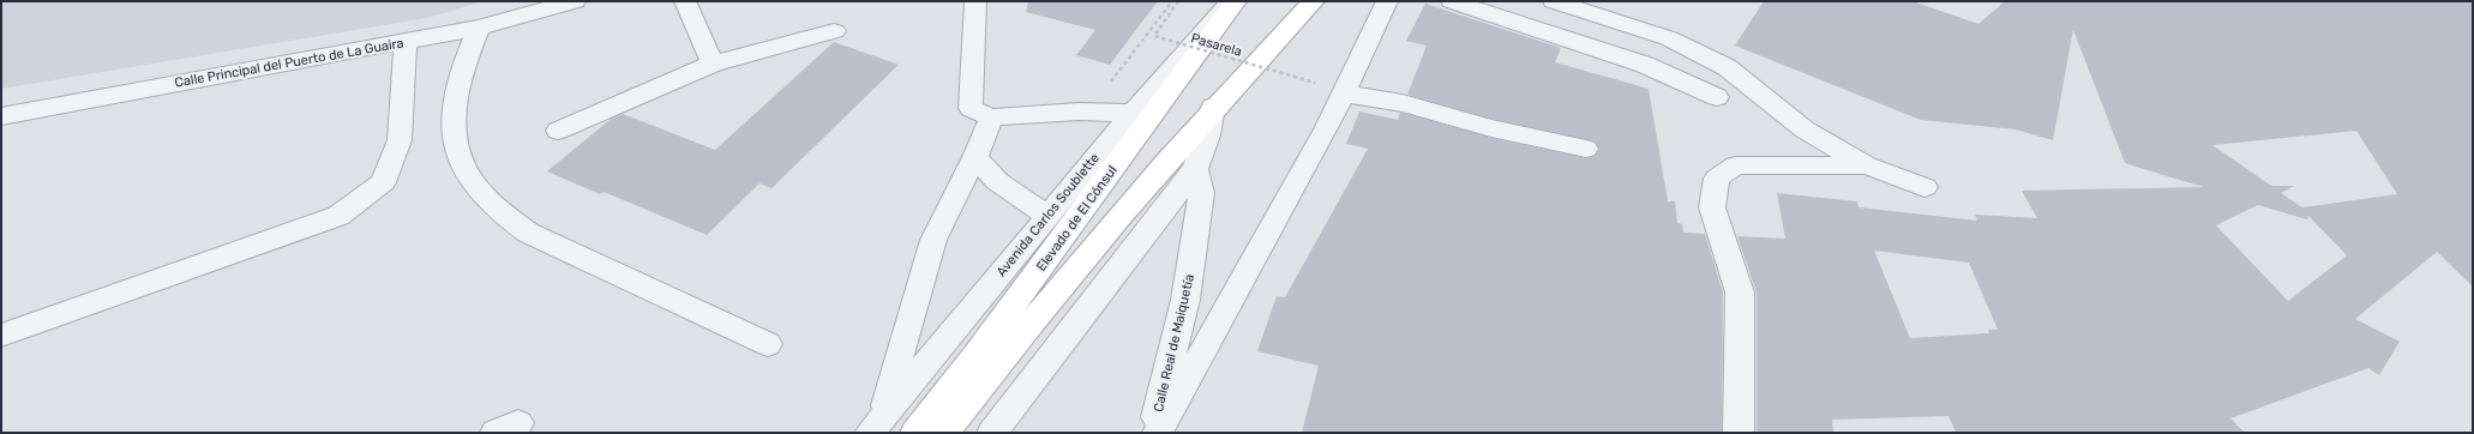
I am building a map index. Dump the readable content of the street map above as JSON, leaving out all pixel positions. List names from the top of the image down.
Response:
{
  "streets": {
    "main road": ["Elevado de El Cónsul"],
    "street": ["Calle Principal del Puerto de La Guaira", "Avenida Carlos Soublette", "Calle Real de Maiquetía"],
    "path": ["Pasarela"]
  }
}
